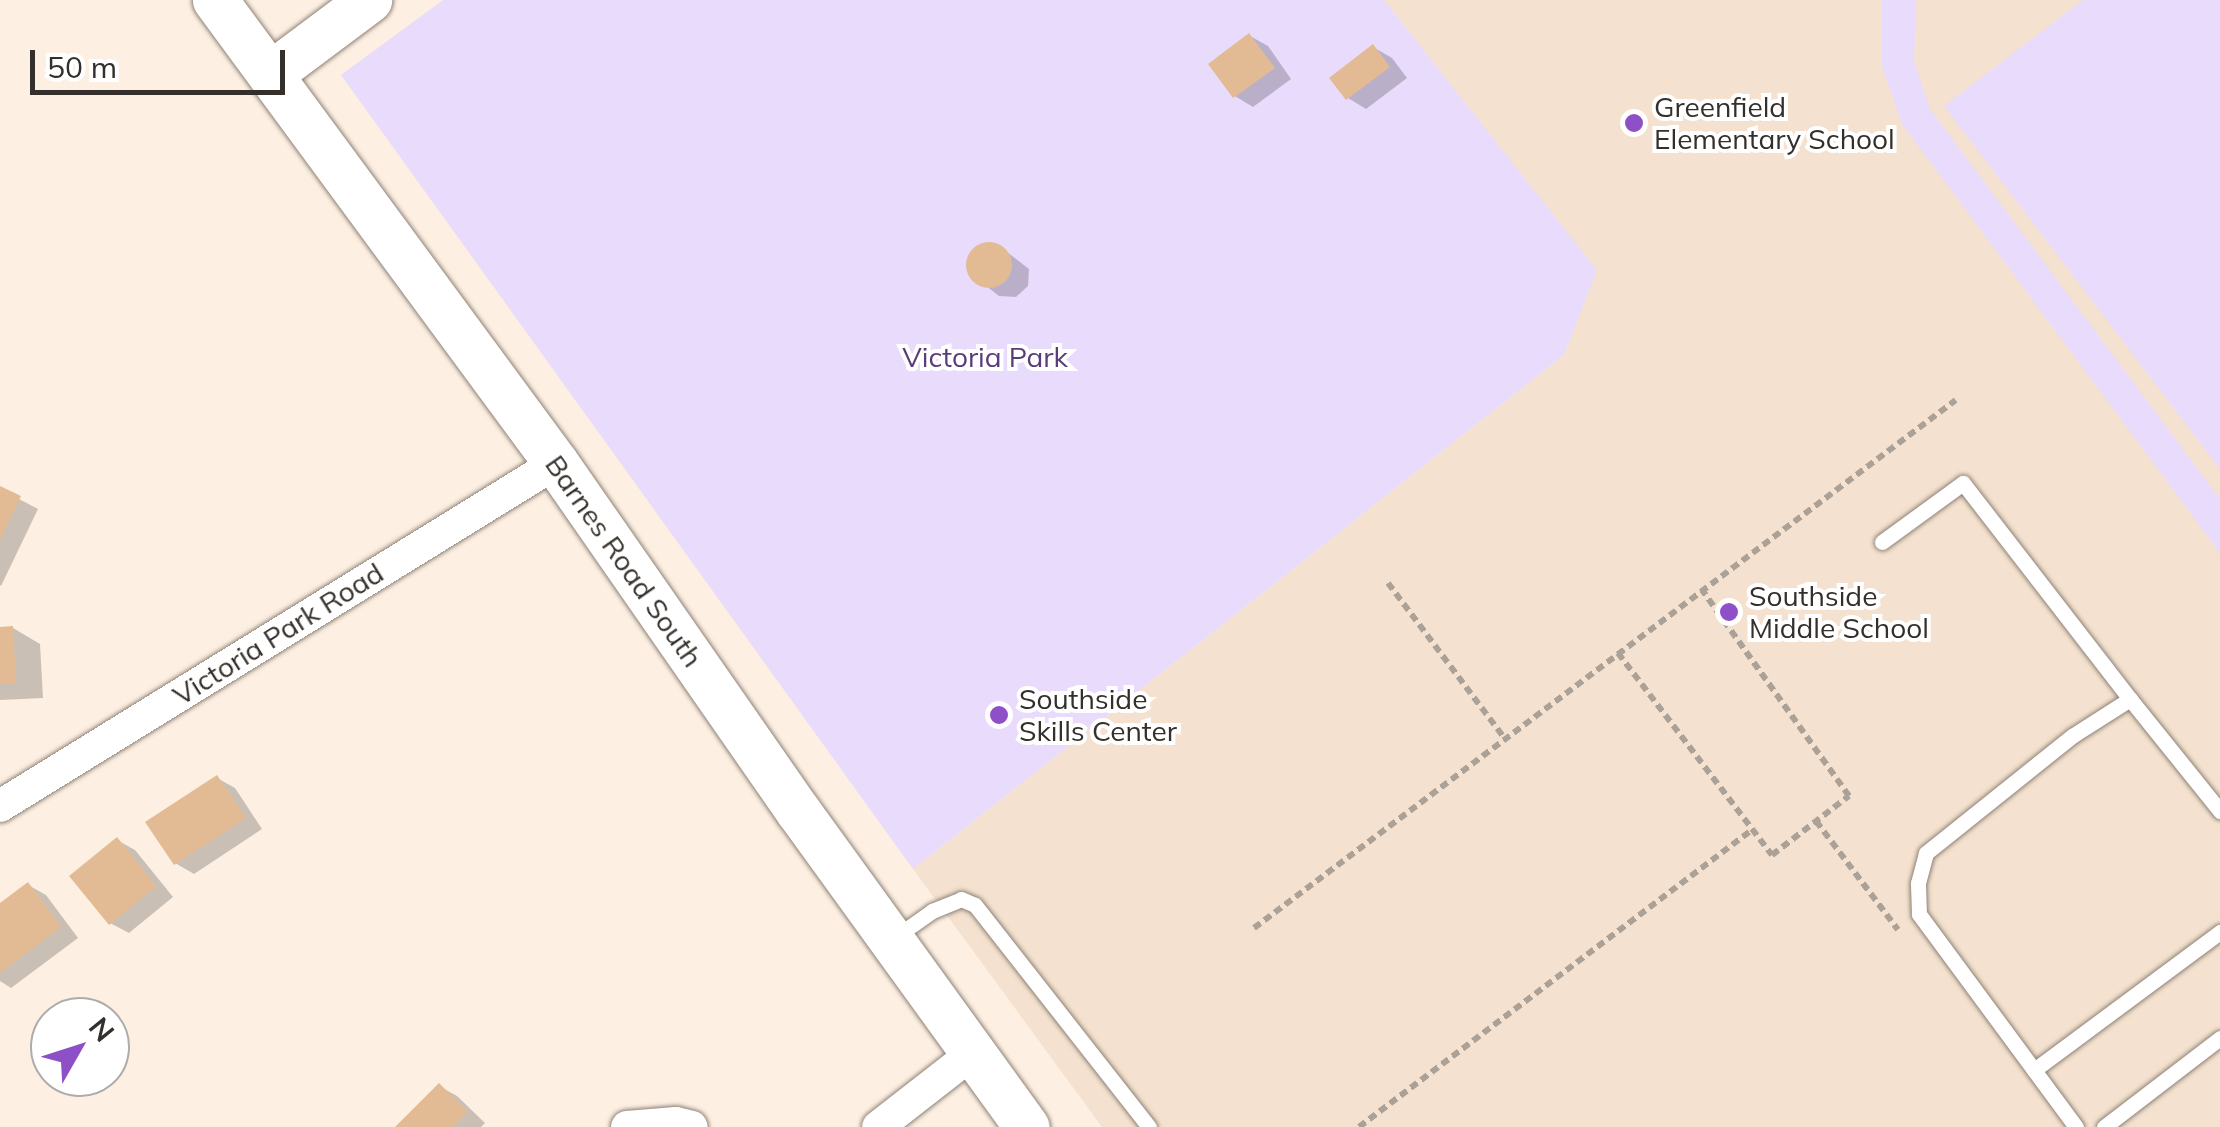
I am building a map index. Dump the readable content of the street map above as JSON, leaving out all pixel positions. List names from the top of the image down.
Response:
{
  "streets": {
    "street": ["Barnes Road South", "Victoria Park Road"]
  },
  "crossings": [
    ["Barnes Road South", "Victoria Park Road"]
  ],
  "parks": ["Victoria Park"],
  "places": ["Greenfield Elementary School", "Southside Middle School", "Southside Skills Center"],
  "scale_bar": "50 m",
  "north": "top right"
}
